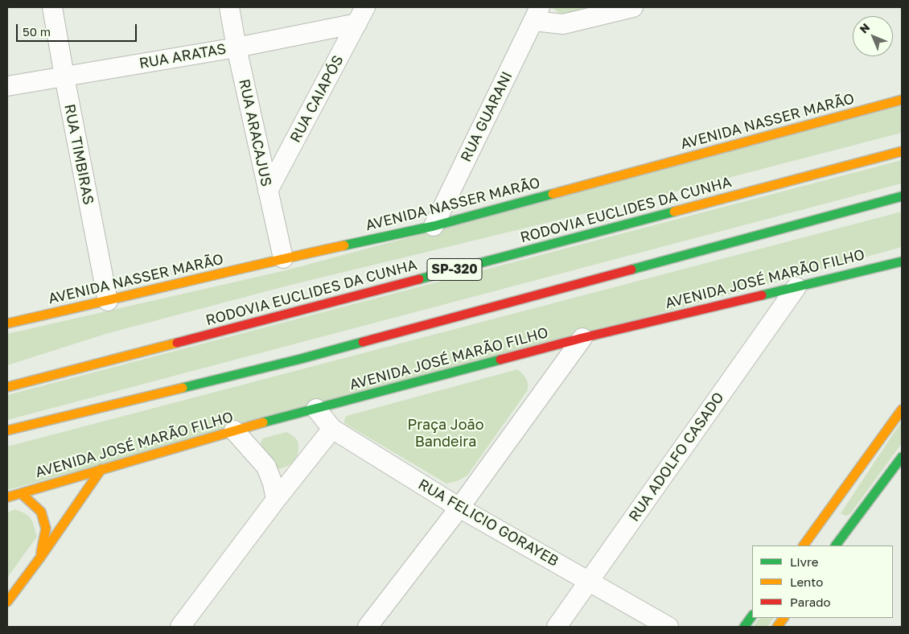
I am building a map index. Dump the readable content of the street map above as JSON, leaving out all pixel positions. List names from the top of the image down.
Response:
{
  "streets": {
    "main road": [
      "AVENIDA NASSER MARÃO",
      "RODOVIA EUCLIDES DA CUNHA",
      "SP-320",
      "AVENIDA JOSÉ MARÃO FILHO"
    ],
    "street": [
      "RUA ARATAS",
      "RUA CAIAPÓS",
      "RUA GUARANI",
      "RUA ARACAJUS",
      "RUA TIMBIRAS",
      "RUA ADOLFO CASADO",
      "RUA FELICIO GORAYEB"
    ]
  },
  "crossings": [
    ["RUA ARATAS", "RUA CAIAPÓS"],
    ["RUA ARATAS", "RUA ARACAJUS"],
    ["RUA ARATAS", "RUA TIMBIRAS"],
    ["RUA CAIAPÓS", "RUA ARACAJUS"],
    ["RUA GUARANI", "AVENIDA NASSER MARÃO"],
    ["AVENIDA NASSER MARÃO", "RUA ARACAJUS"],
    ["AVENIDA NASSER MARÃO", "RUA TIMBIRAS"],
    ["AVENIDA JOSÉ MARÃO FILHO", "RUA ADOLFO CASADO"],
    ["AVENIDA JOSÉ MARÃO FILHO", "RUA FELICIO GORAYEB"],
    ["RUA ADOLFO CASADO", "RUA FELICIO GORAYEB"]
  ],
  "parks": ["Praça João Bandeira"],
  "legend": ["Livre", "Lento", "Parado"],
  "scale_bar": "50 m",
  "north": "top left"
}
